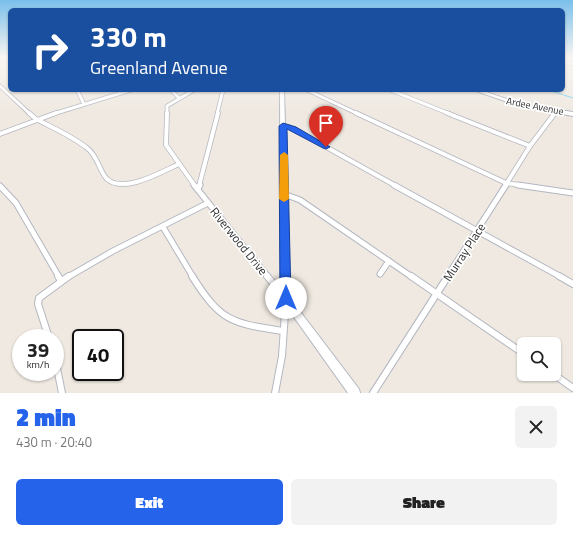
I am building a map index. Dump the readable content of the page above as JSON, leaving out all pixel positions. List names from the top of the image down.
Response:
{
  "streets": {
    "street": ["Ardee Avenue", "Riverwood Drive", "Murray Place"]
  },
  "crossings": [
    ["Ardee Avenue", "Murray Place"]
  ],
  "page": {
    "turn": ["330 m", "Greenland Avenue"],
    "speed": "39 km/h",
    "limit": "40",
    "heading": ["2 min", "430 m · 20:40"],
    "buttons": ["Exit", "Share"]
  }
}
